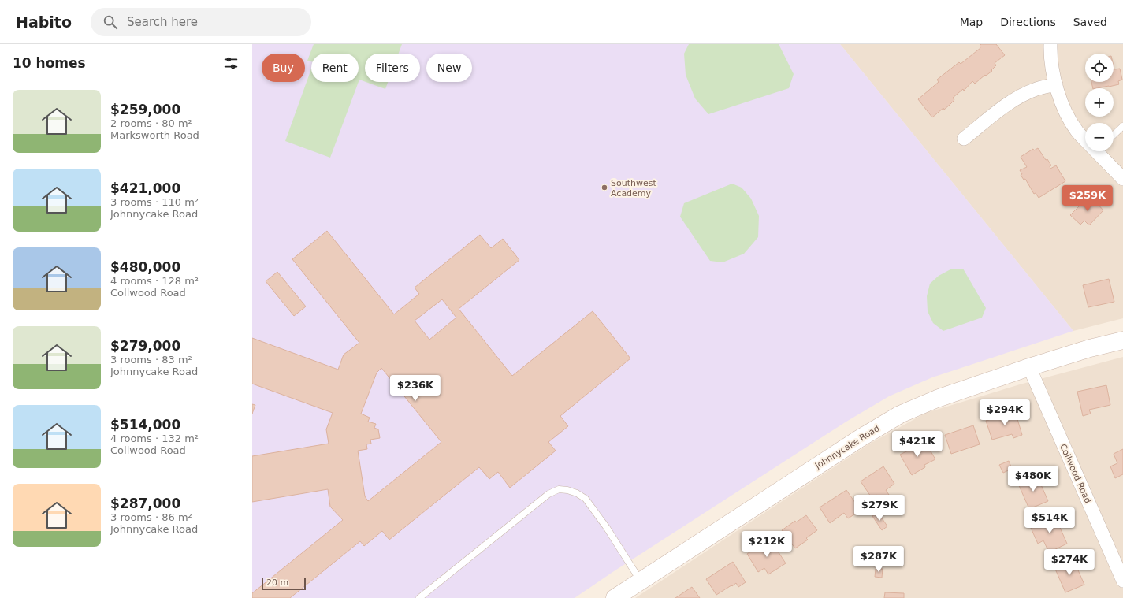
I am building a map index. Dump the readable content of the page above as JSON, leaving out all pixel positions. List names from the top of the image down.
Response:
{
  "streets": {
    "main road": ["Johnnycake Road"],
    "street": ["Collwood Road"]
  },
  "crossings": [
    ["Johnnycake Road", "Collwood Road"]
  ],
  "places": ["Southwest Academy"],
  "scale_bar": "20 m",
  "page": {
    "header": "Habito",
    "search": "Search here",
    "nav": ["Map", "Directions", "Saved"],
    "heading": "10 homes",
    "map_buttons": ["+", "−"],
    "chip": [
      "Buy",
      "Rent",
      "Filters",
      "New"
    ],
    "list": [
      {
        "name": "$259,000",
        "note": "2 rooms · 80 m² · Marksworth Road"
      },
      {
        "name": "$421,000",
        "note": "3 rooms · 110 m² · Johnnycake Road"
      },
      {
        "name": "$480,000",
        "note": "4 rooms · 128 m² · Collwood Road"
      },
      {
        "name": "$279,000",
        "note": "3 rooms · 83 m² · Johnnycake Road"
      },
      {
        "name": "$514,000",
        "note": "4 rooms · 132 m² · Collwood Road"
      },
      {
        "name": "$287,000",
        "note": "3 rooms · 86 m² · Johnnycake Road"
      }
    ],
    "price": [
      "$259K",
      "$236K",
      "$294K",
      "$421K",
      "$480K",
      "$279K",
      "$514K",
      "$212K",
      "$287K",
      "$274K"
    ],
    "scale": "20 m"
  }
}
